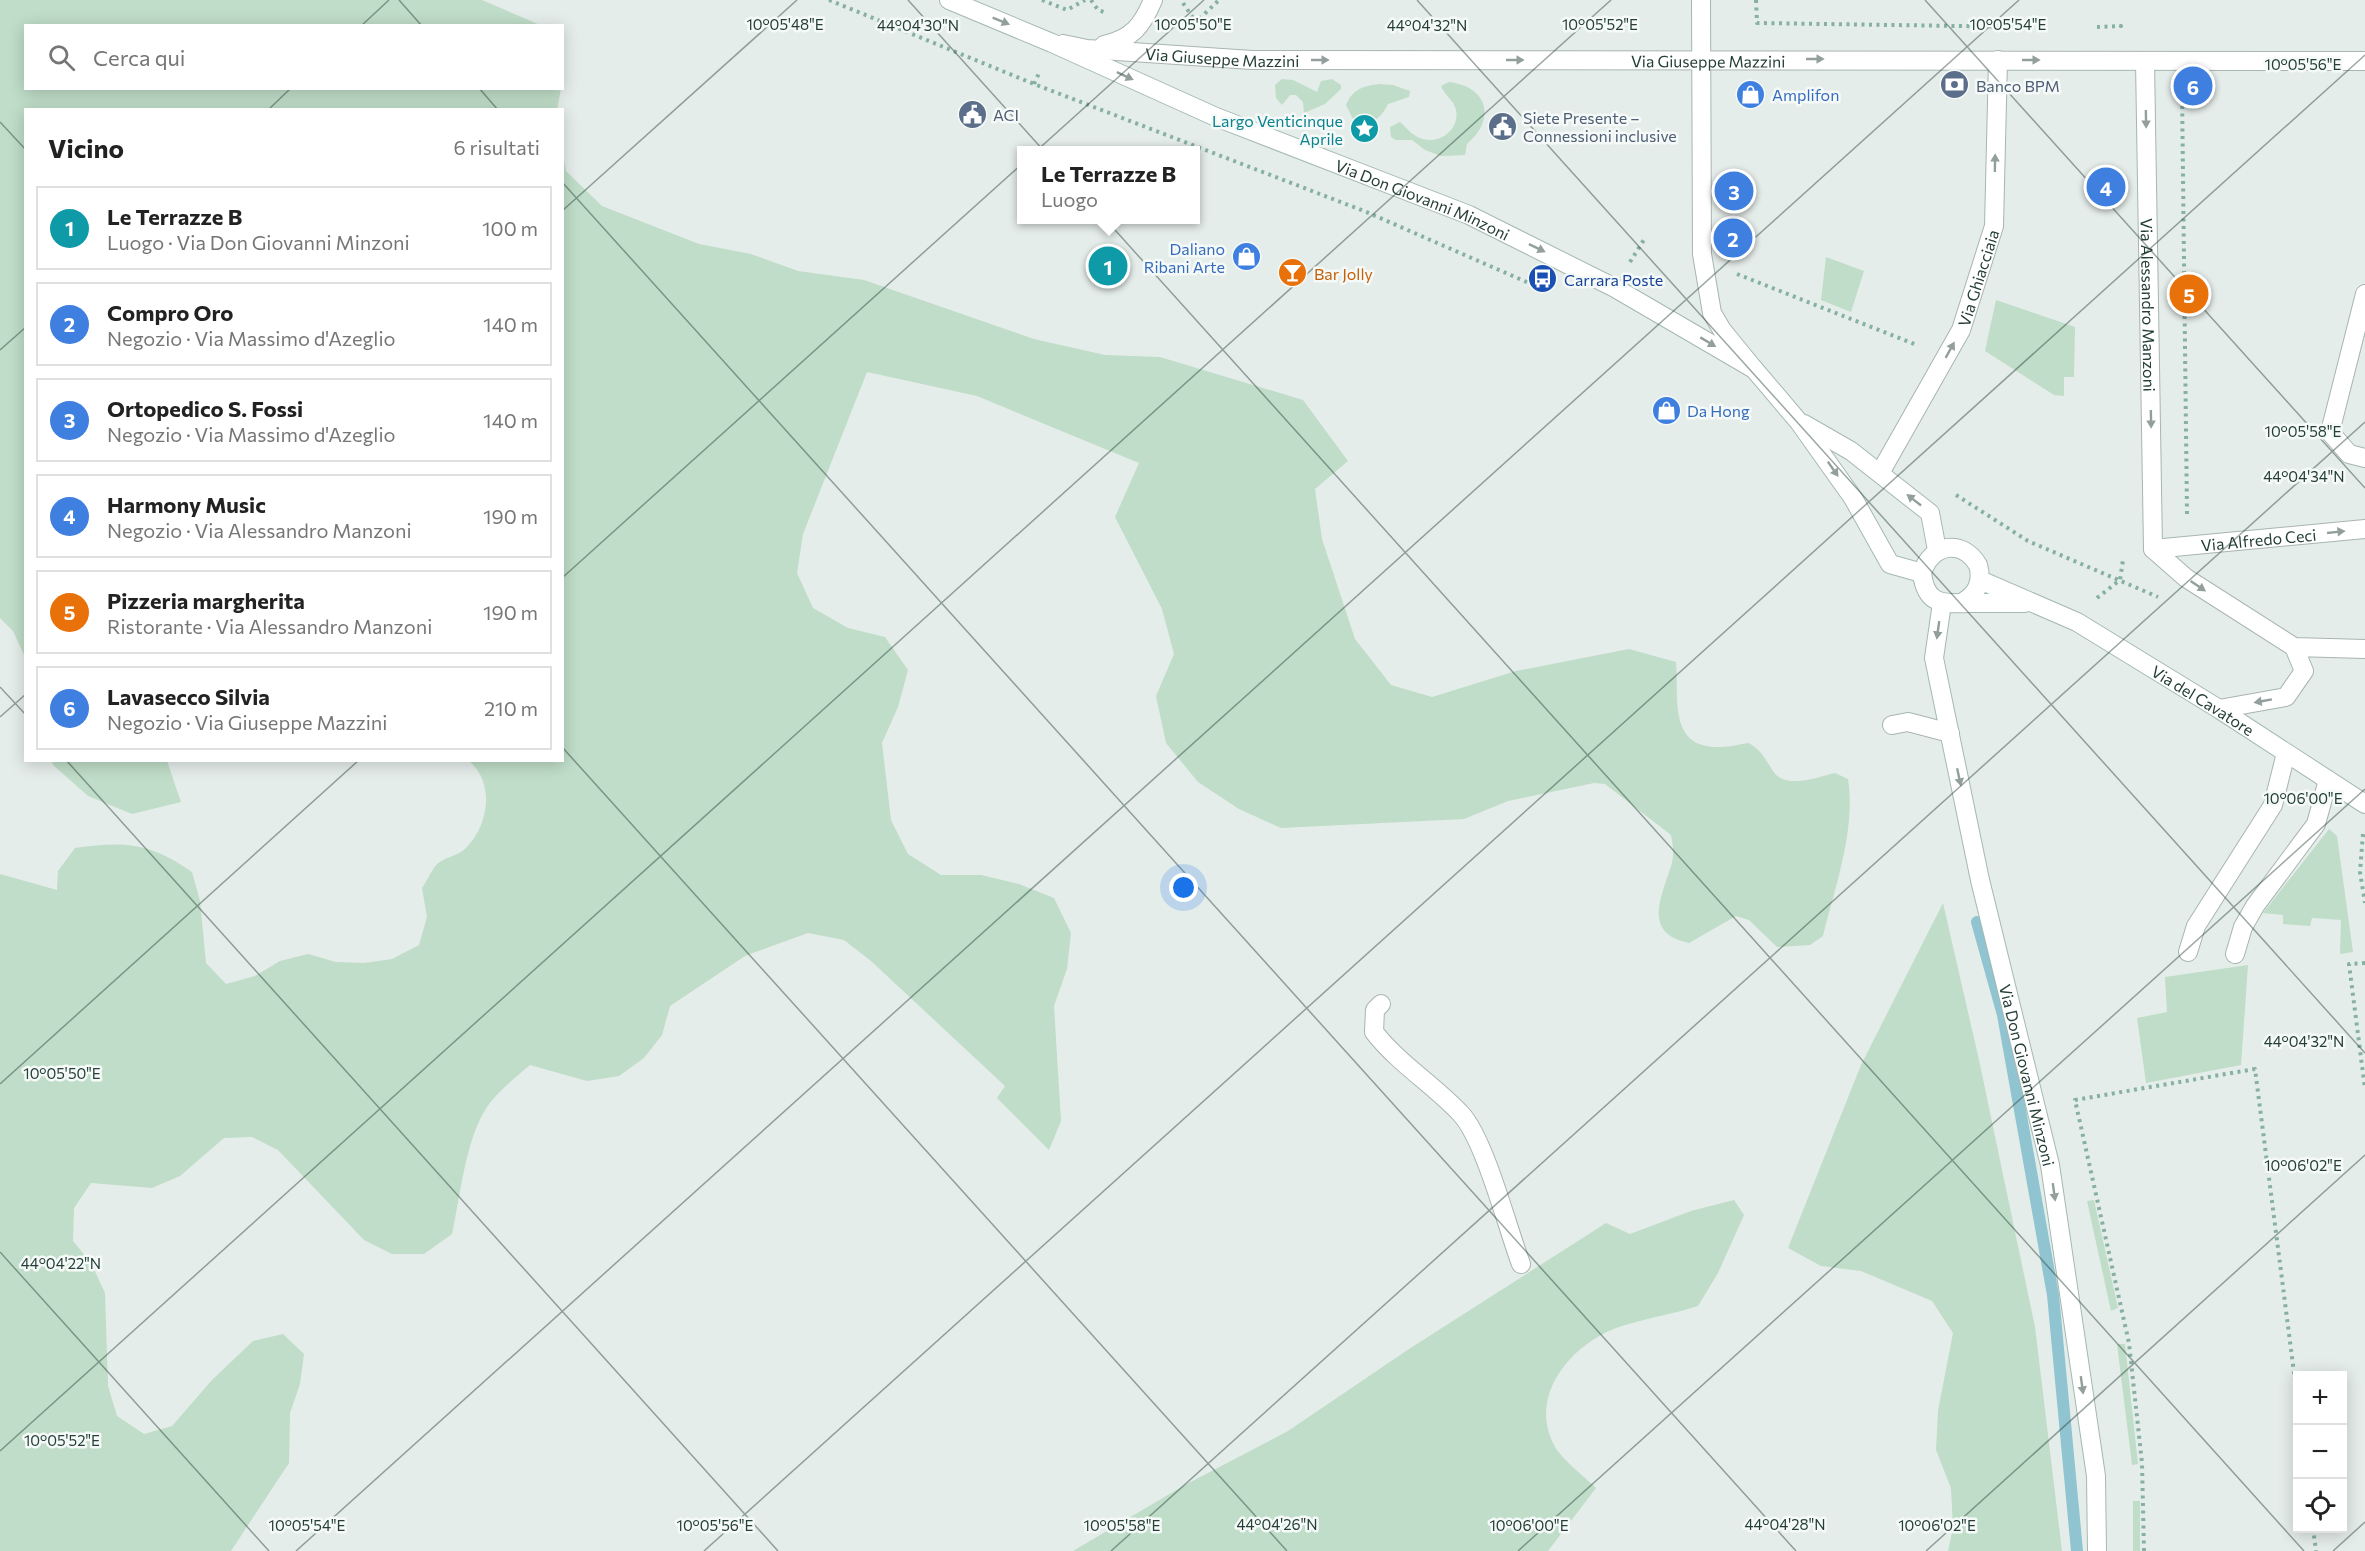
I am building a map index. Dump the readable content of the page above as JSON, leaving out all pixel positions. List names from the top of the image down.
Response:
{
  "streets": {
    "street": [
      "Via Giuseppe Mazzini",
      "Via Don Giovanni Minzoni",
      "Via Ghiacciaia",
      "Via Alessandro Manzoni",
      "Via Alfredo Ceci",
      "Via del Cavatore"
    ]
  },
  "crossings": [
    ["Via Giuseppe Mazzini", "Via Don Giovanni Minzoni"],
    ["Via Giuseppe Mazzini", "Via Ghiacciaia"],
    ["Via Giuseppe Mazzini", "Via Alessandro Manzoni"],
    ["Via Don Giovanni Minzoni", "Via Ghiacciaia"],
    ["Via Don Giovanni Minzoni", "Via del Cavatore"],
    ["Via Alessandro Manzoni", "Via Alfredo Ceci"]
  ],
  "one_way": [
    "Via Giuseppe Mazzini",
    "Via Don Giovanni Minzoni",
    "Via Ghiacciaia",
    "Via Alessandro Manzoni"
  ],
  "places": {
    "bank": ["Banco BPM"],
    "shop": ["Amplifon", "Daliano Ribani Arte", "Da Hong"],
    "public building": ["ACI", "Siete Presente – Connessioni inclusive"],
    "place": ["Largo Venticinque Aprile"],
    "bar": ["Bar Jolly"],
    "bus stop": ["Carrara Poste"]
  },
  "page": {
    "search": "Cerca qui",
    "pins": [
      "6",
      "4",
      "3",
      "2",
      "1",
      "5"
    ],
    "heading": ["Vicino", "6 risultati"],
    "popup": ["Le Terrazze B", "Luogo"],
    "list": [
      {
        "mark": "1",
        "name": "Le Terrazze B",
        "note": "Luogo · Via Don Giovanni Minzoni",
        "value": "100 m"
      },
      {
        "mark": "2",
        "name": "Compro Oro",
        "note": "Negozio · Via Massimo d'Azeglio",
        "value": "140 m"
      },
      {
        "mark": "3",
        "name": "Ortopedico S. Fossi",
        "note": "Negozio · Via Massimo d'Azeglio",
        "value": "140 m"
      },
      {
        "mark": "4",
        "name": "Harmony Music",
        "note": "Negozio · Via Alessandro Manzoni",
        "value": "190 m"
      },
      {
        "mark": "5",
        "name": "Pizzeria margherita",
        "note": "Ristorante · Via Alessandro Manzoni",
        "value": "190 m"
      },
      {
        "mark": "6",
        "name": "Lavasecco Silvia",
        "note": "Negozio · Via Giuseppe Mazzini",
        "value": "210 m"
      }
    ],
    "map_buttons": ["+", "−"]
  },
  "coordinates": [
    "10°05'48\"E",
    "10°05'50\"E",
    "10°05'52\"E",
    "10°05'54\"E",
    "44°04'32\"N",
    "44°04'30\"N",
    "10°05'56\"E",
    "10°05'58\"E",
    "44°04'34\"N",
    "10°06'00\"E",
    "10°06'02\"E",
    "44°04'22\"N",
    "44°04'26\"N",
    "44°04'28\"N"
  ]
}
